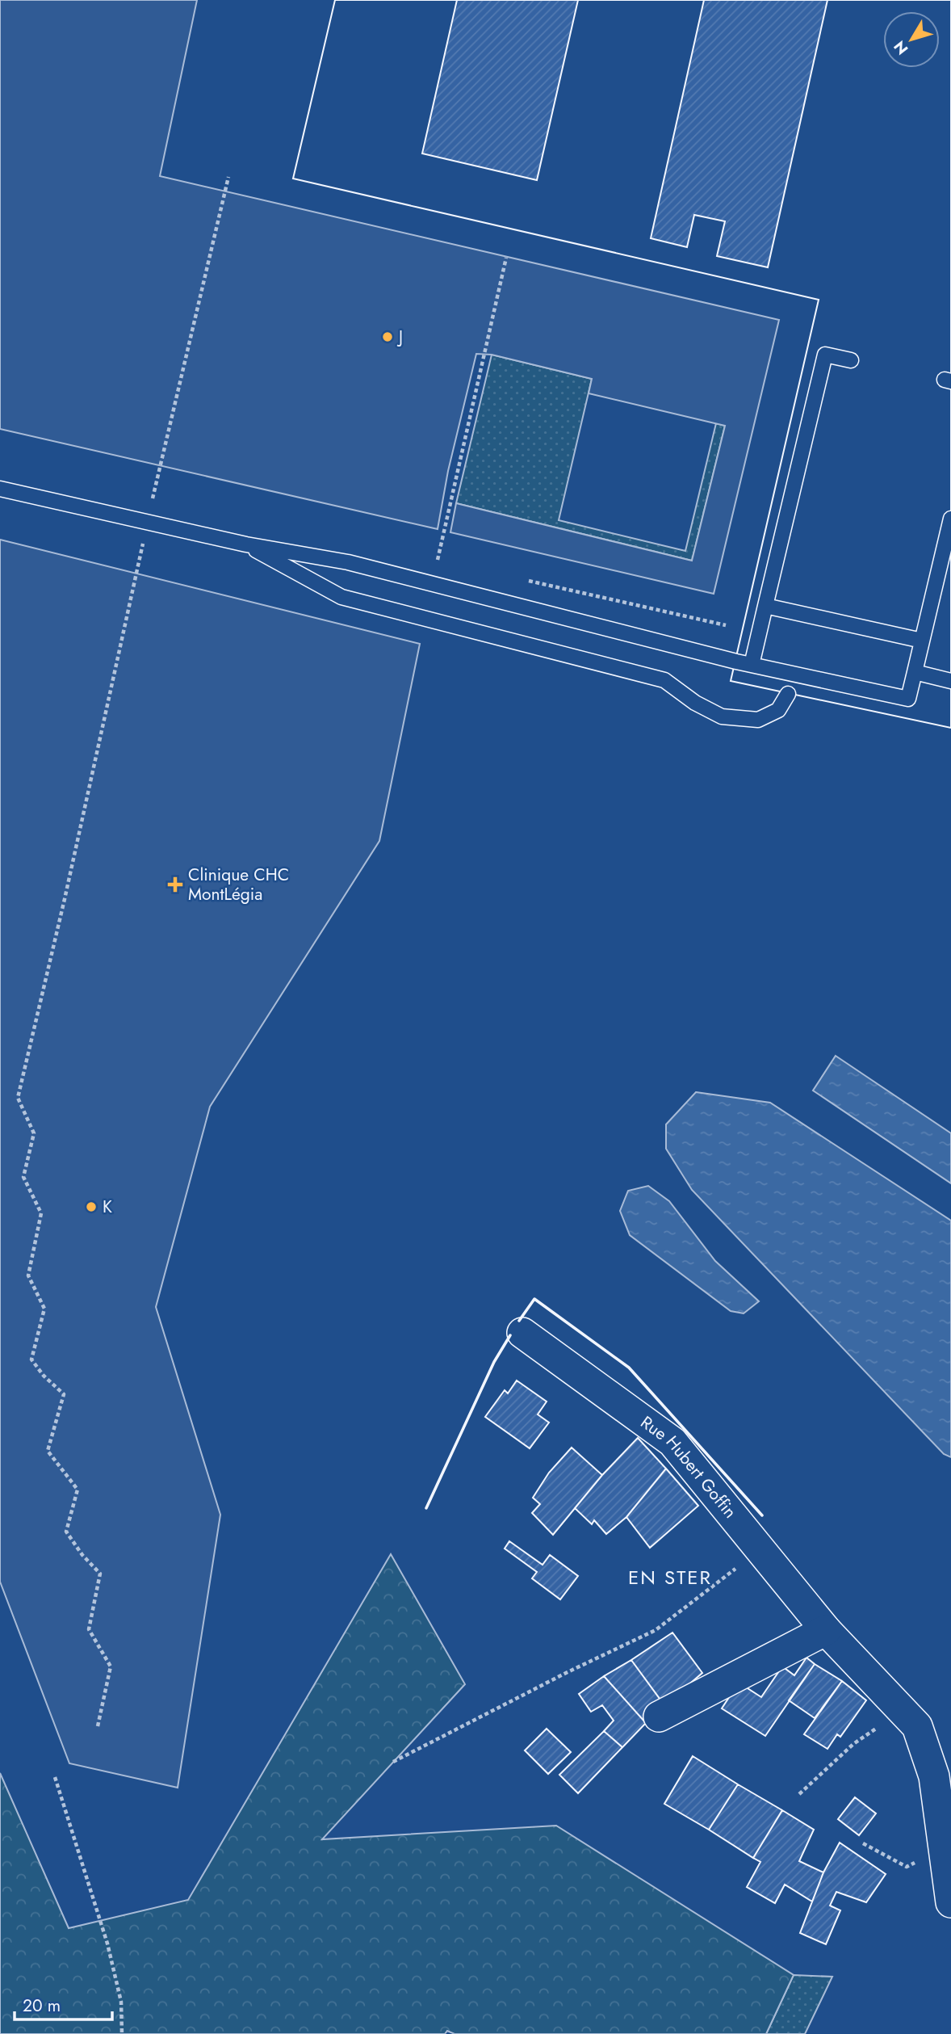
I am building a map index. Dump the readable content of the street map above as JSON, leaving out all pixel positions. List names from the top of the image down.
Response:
{
  "streets": {
    "street": ["Rue Hubert Goffin"]
  },
  "districts": ["EN STER"],
  "places": {
    "other": ["J", "K"],
    "health": ["Clinique CHC MontLégia"]
  },
  "scale_bar": "20 m",
  "north": "bottom left"
}
